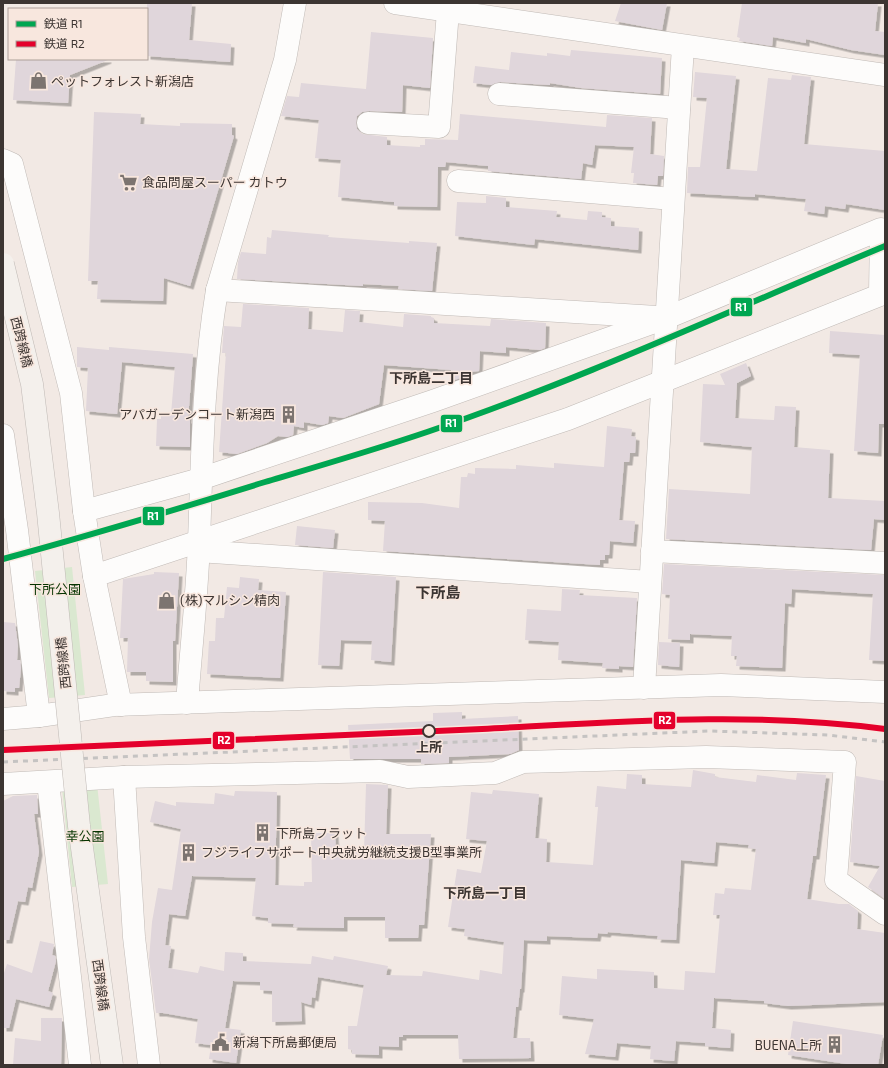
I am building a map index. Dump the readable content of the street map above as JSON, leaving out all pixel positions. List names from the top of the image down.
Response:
{
  "streets": {
    "main road": ["西跨線橋"]
  },
  "districts": ["下所島二丁目", "下所島", "下所島一丁目"],
  "parks": ["下所公園", "幸公園"],
  "places": {
    "shop": ["ペットフォレスト新潟店", "(株)マルシン精肉"],
    "supermarket": ["食品問屋スーパー カトウ"],
    "building": [
      "アパガーデンコート新潟西",
      "下所島フラット",
      "フジライフサポート中央就労継続支援B型事業所",
      "BUENA上所"
    ],
    "other": ["上所"],
    "public building": ["新潟下所島郵便局"]
  },
  "lines": ["rail line R1", "rail line R2"],
  "legend": ["鉄道 R1", "鉄道 R2"]
}
